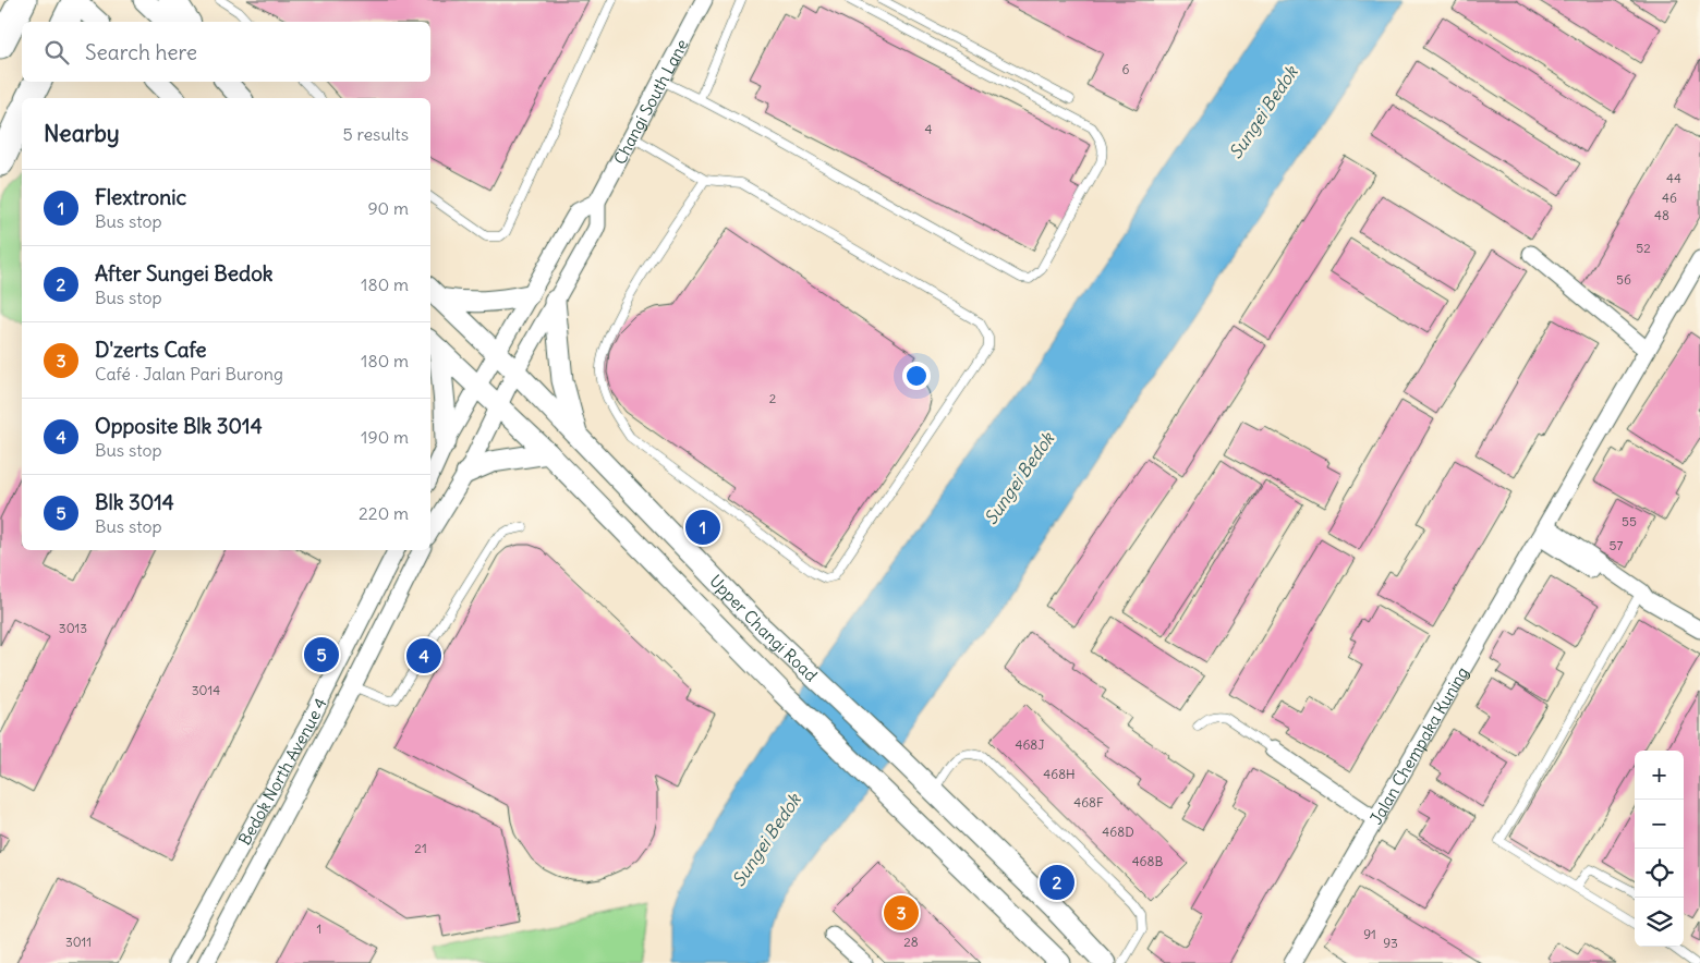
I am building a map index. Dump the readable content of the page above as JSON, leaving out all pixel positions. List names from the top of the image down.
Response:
{
  "streets": {
    "street": [
      "Changi South Lane",
      "Upper Changi Road",
      "Jalan Chempaka Kuning",
      "Bedok North Avenue 4"
    ]
  },
  "crossings": [
    ["Changi South Lane", "Upper Changi Road"]
  ],
  "water": ["Sungei Bedok"],
  "house_numbers": [
    "6",
    "4",
    "44",
    "46",
    "48",
    "52",
    "56",
    "2",
    "55",
    "57",
    "3013",
    "3014",
    "468J",
    "468H",
    "468F",
    "468D",
    "21",
    "468B",
    "1",
    "91",
    "3011",
    "28",
    "93"
  ],
  "page": {
    "search": "Search here",
    "heading": ["Nearby", "5 results"],
    "list": [
      {
        "mark": "1",
        "name": "Flextronic",
        "note": "Bus stop",
        "value": "90 m"
      },
      {
        "mark": "2",
        "name": "After Sungei Bedok",
        "note": "Bus stop",
        "value": "180 m"
      },
      {
        "mark": "3",
        "name": "D'zerts Cafe",
        "note": "Café · Jalan Pari Burong",
        "value": "180 m"
      },
      {
        "mark": "4",
        "name": "Opposite Blk 3014",
        "note": "Bus stop",
        "value": "190 m"
      },
      {
        "mark": "5",
        "name": "Blk 3014",
        "note": "Bus stop",
        "value": "220 m"
      }
    ],
    "pins": [
      "1",
      "5",
      "4",
      "2",
      "3"
    ],
    "map_buttons": ["+", "−"]
  }
}
